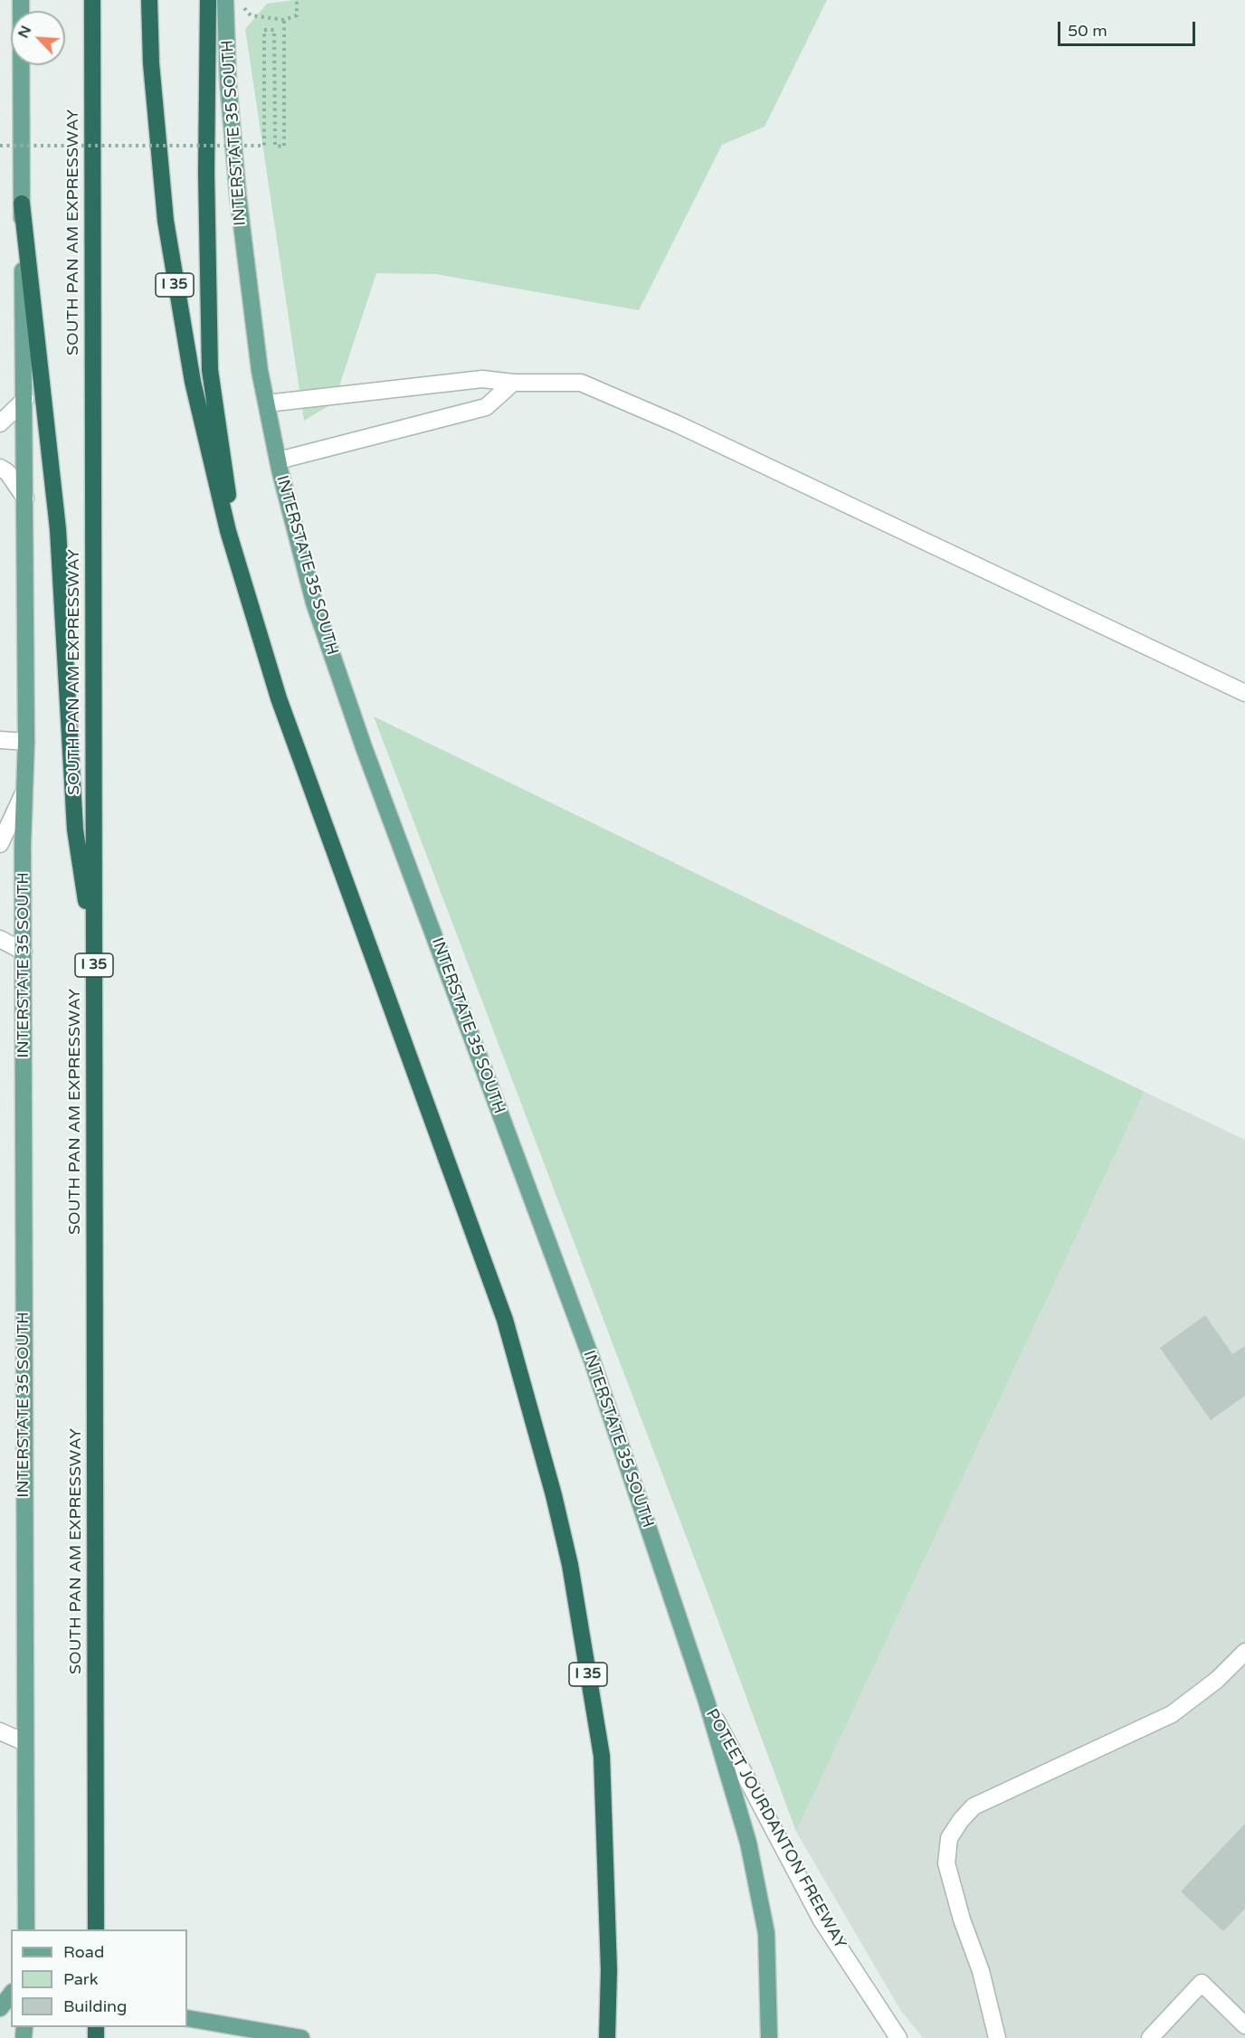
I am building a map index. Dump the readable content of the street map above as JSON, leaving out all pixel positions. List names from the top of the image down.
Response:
{
  "streets": {
    "highway": ["SOUTH PAN AM EXPRESSWAY", "I 35"],
    "main road": ["INTERSTATE 35 SOUTH"],
    "street": ["POTEET JOURDANTON FREEWAY"]
  },
  "crossings": [
    ["INTERSTATE 35 SOUTH", "POTEET JOURDANTON FREEWAY"]
  ],
  "legend": ["Road", "Park", "Building"],
  "scale_bar": "50 m",
  "north": "top left"
}
